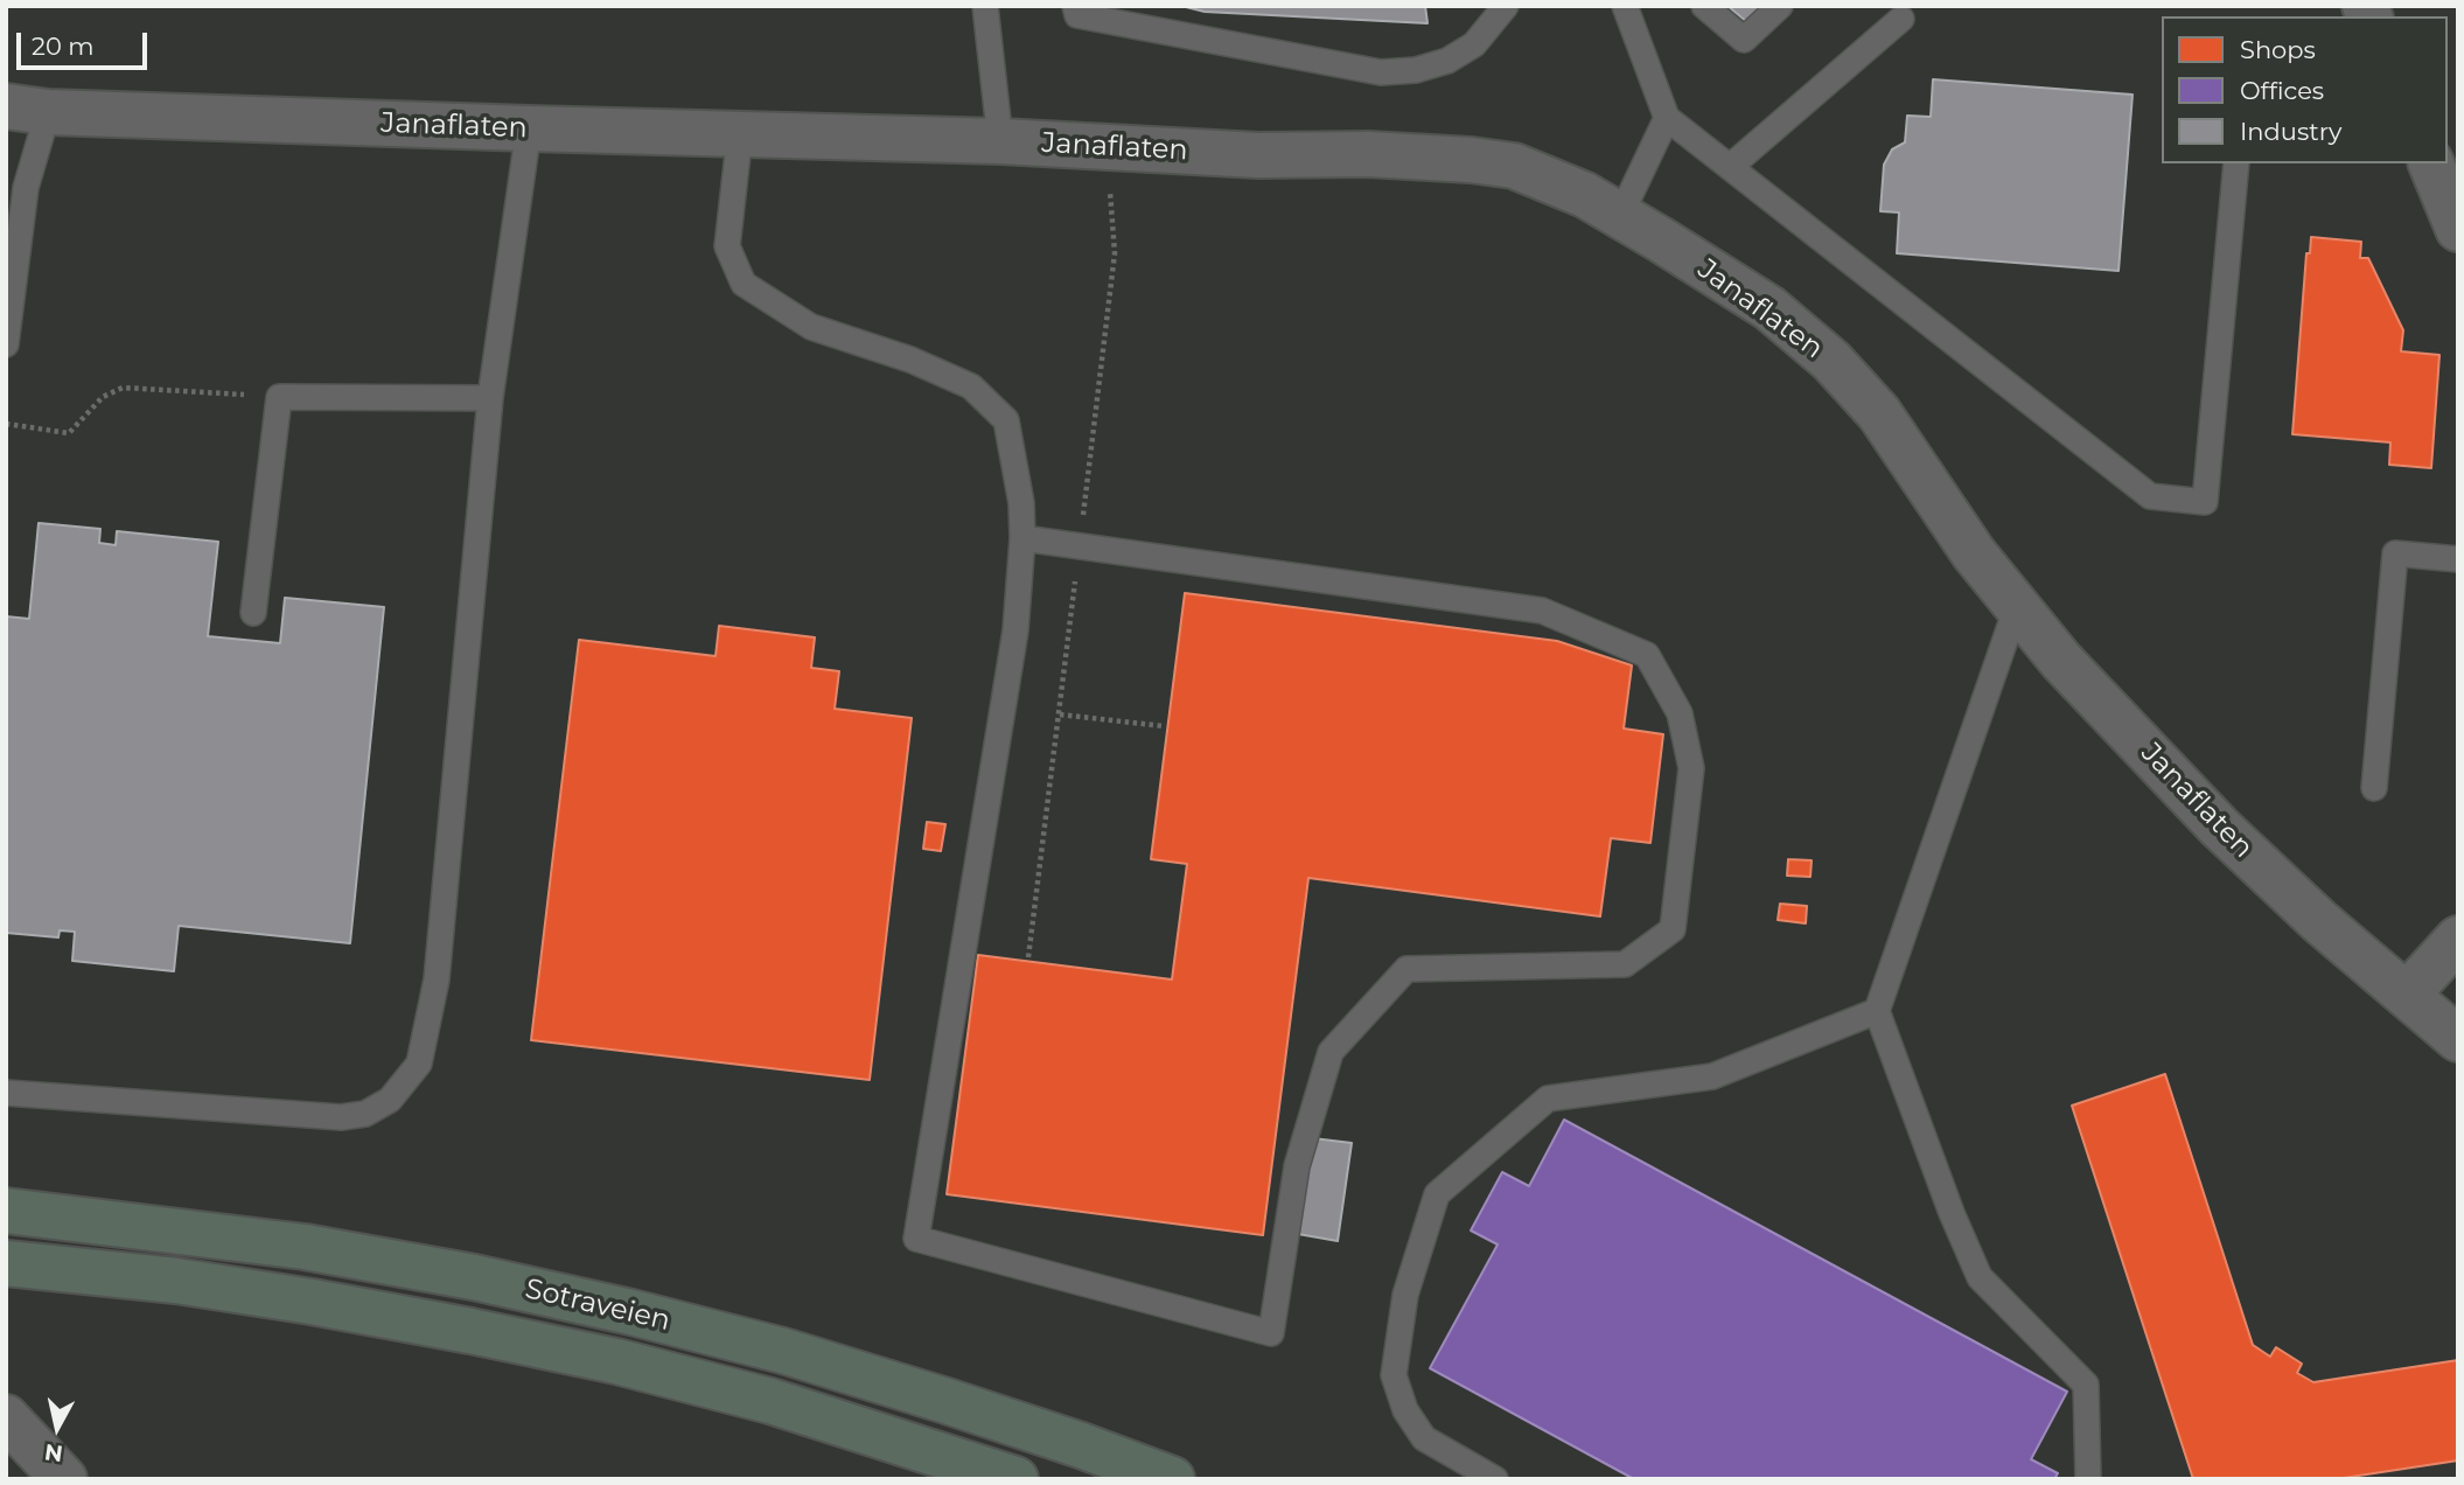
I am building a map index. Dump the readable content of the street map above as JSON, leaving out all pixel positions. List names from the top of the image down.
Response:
{
  "streets": {
    "highway": ["Sotraveien"],
    "street": ["Janaflaten"]
  },
  "legend": ["Shops", "Offices", "Industry"],
  "scale_bar": "20 m",
  "north": "bottom"
}
